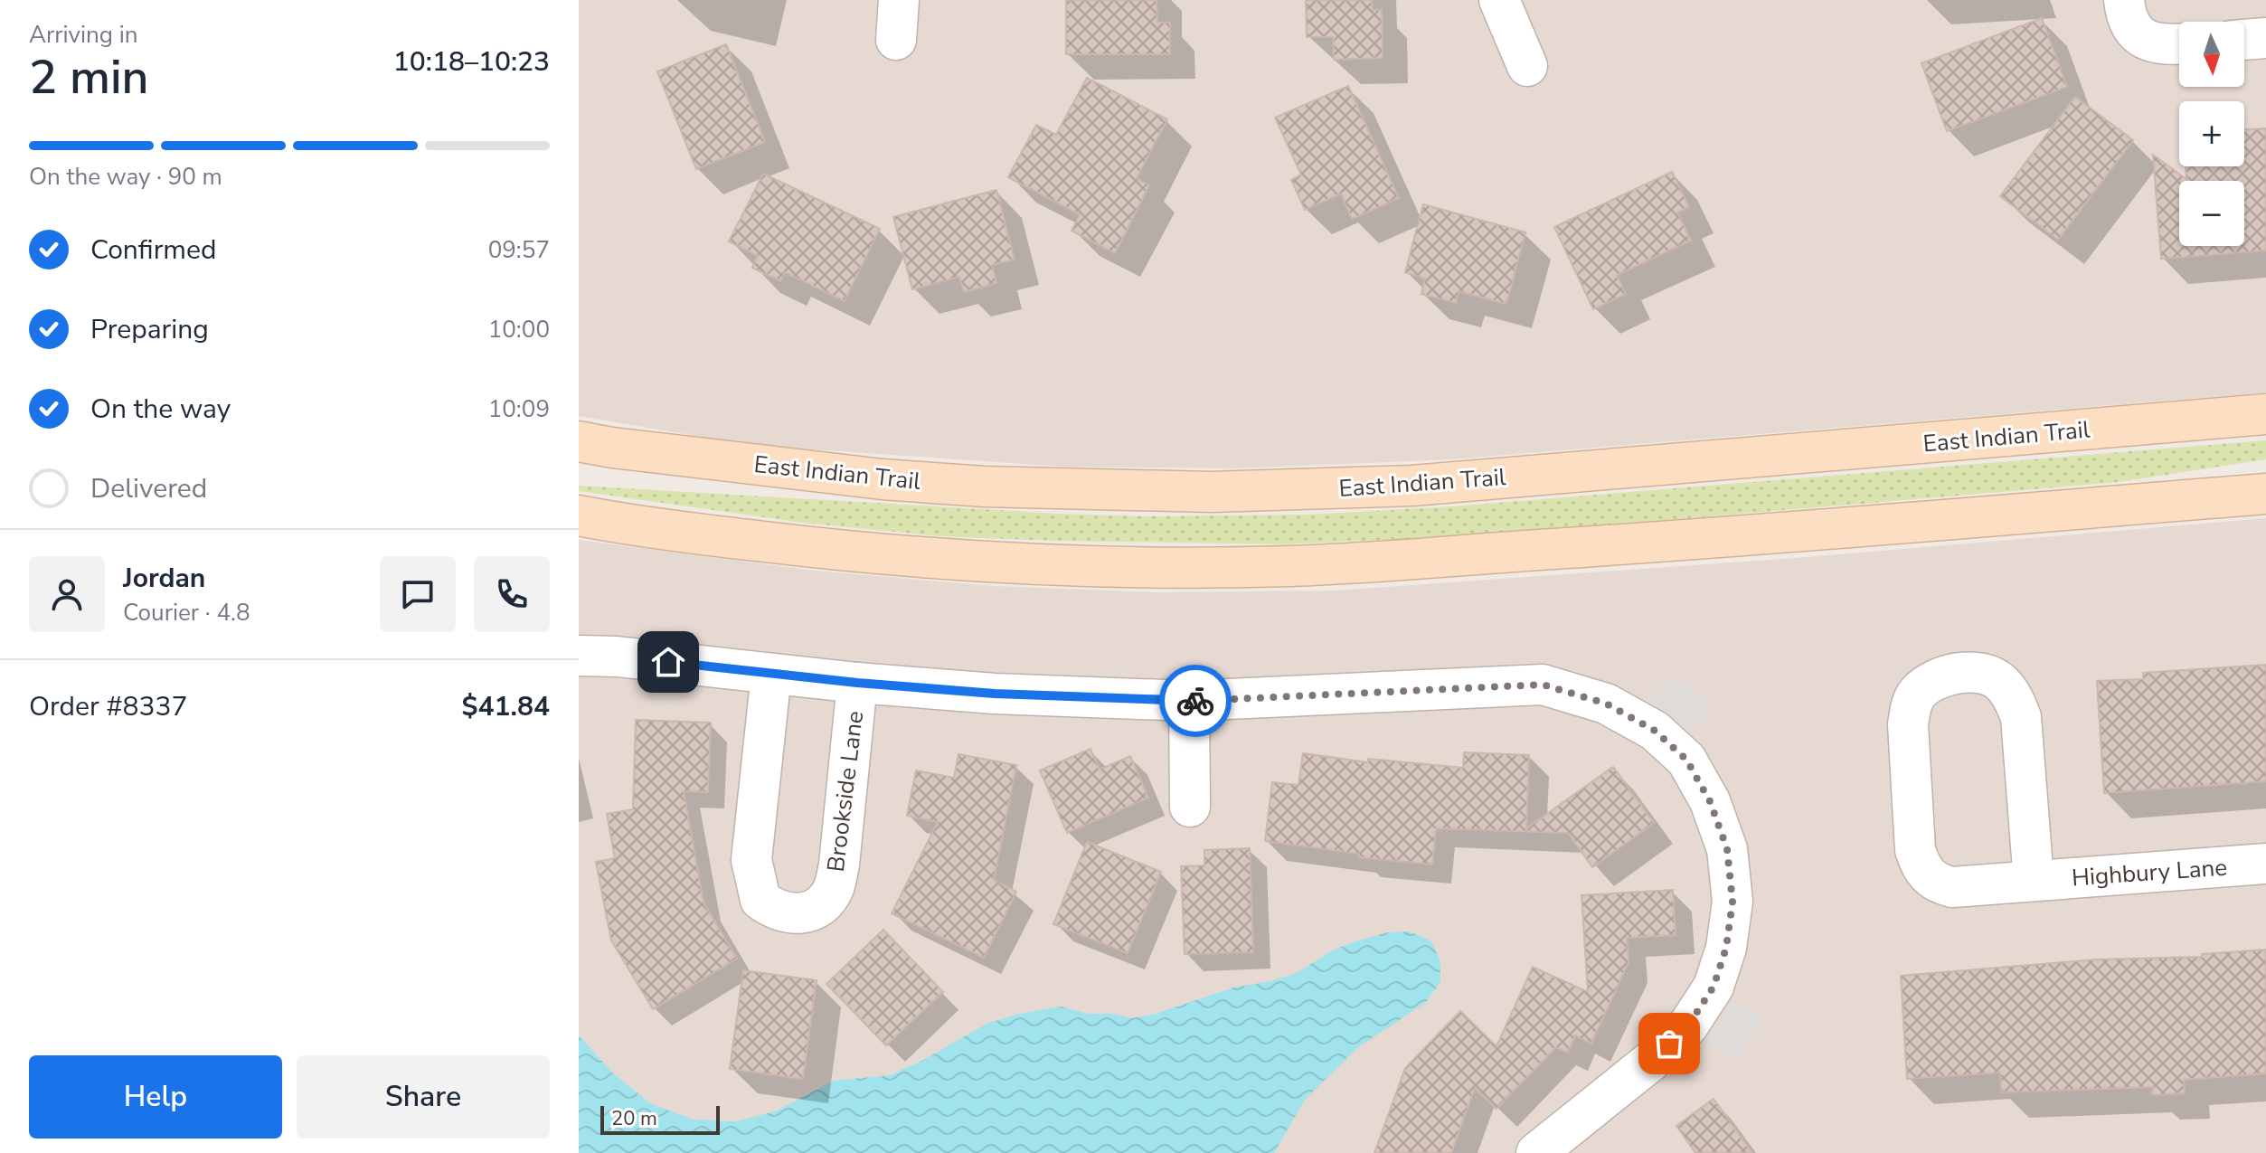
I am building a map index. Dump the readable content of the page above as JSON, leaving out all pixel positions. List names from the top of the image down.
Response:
{
  "streets": {
    "main road": ["East Indian Trail"],
    "street": ["Brookside Lane", "Highbury Lane"]
  },
  "scale_bar": "20 m",
  "north": "bottom",
  "page": {
    "heading": ["2 min", "Arriving in", "10:18–10:23"],
    "panel": [
      "Jordan",
      "Courier · 4.8",
      "Order #8337",
      "$41.84"
    ],
    "map_buttons": ["+", "−"],
    "bar": "On the way · 90 m",
    "list": [
      ["Confirmed", "09:57"],
      ["Preparing", "10:00"],
      ["On the way", "10:09"],
      "Delivered"
    ],
    "buttons": ["Help", "Share"],
    "scale": "20 m"
  }
}
